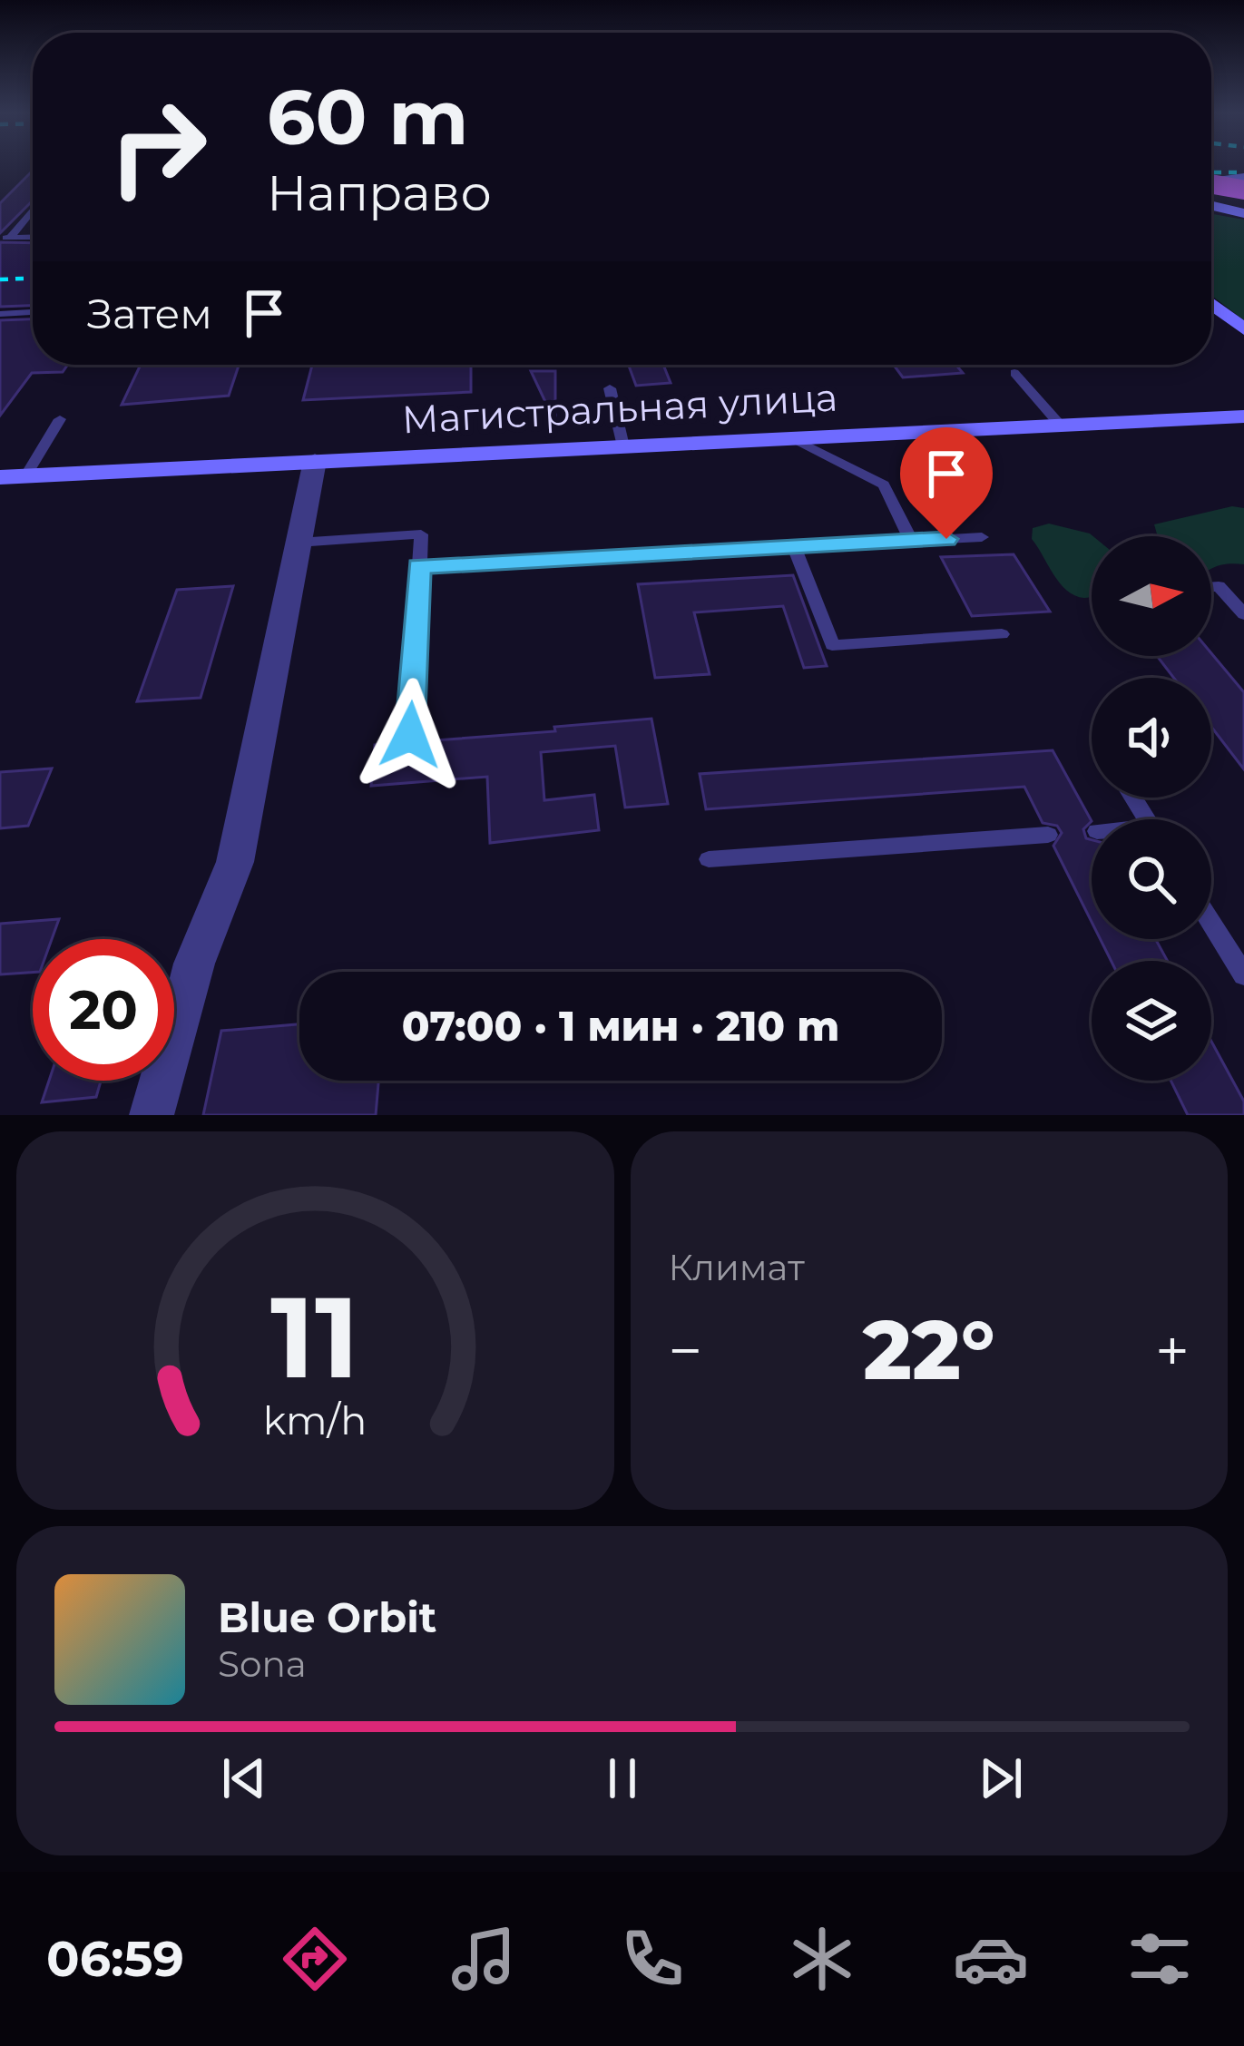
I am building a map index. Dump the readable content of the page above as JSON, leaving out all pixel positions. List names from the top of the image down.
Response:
{
  "streets": {
    "main road": ["Магистральная улица"]
  },
  "north": "right",
  "page": {
    "turn": ["60 m", "Направо"],
    "then": "Затем",
    "limit": "20",
    "trip": "07:00 · 1 мин · 210 m",
    "tile": "Климат",
    "heat": ["−", "22°", "+"],
    "song": ["Blue Orbit", "Sona"],
    "tabs": "06:59",
    "gauge": ["11", "km/h"]
  }
}
